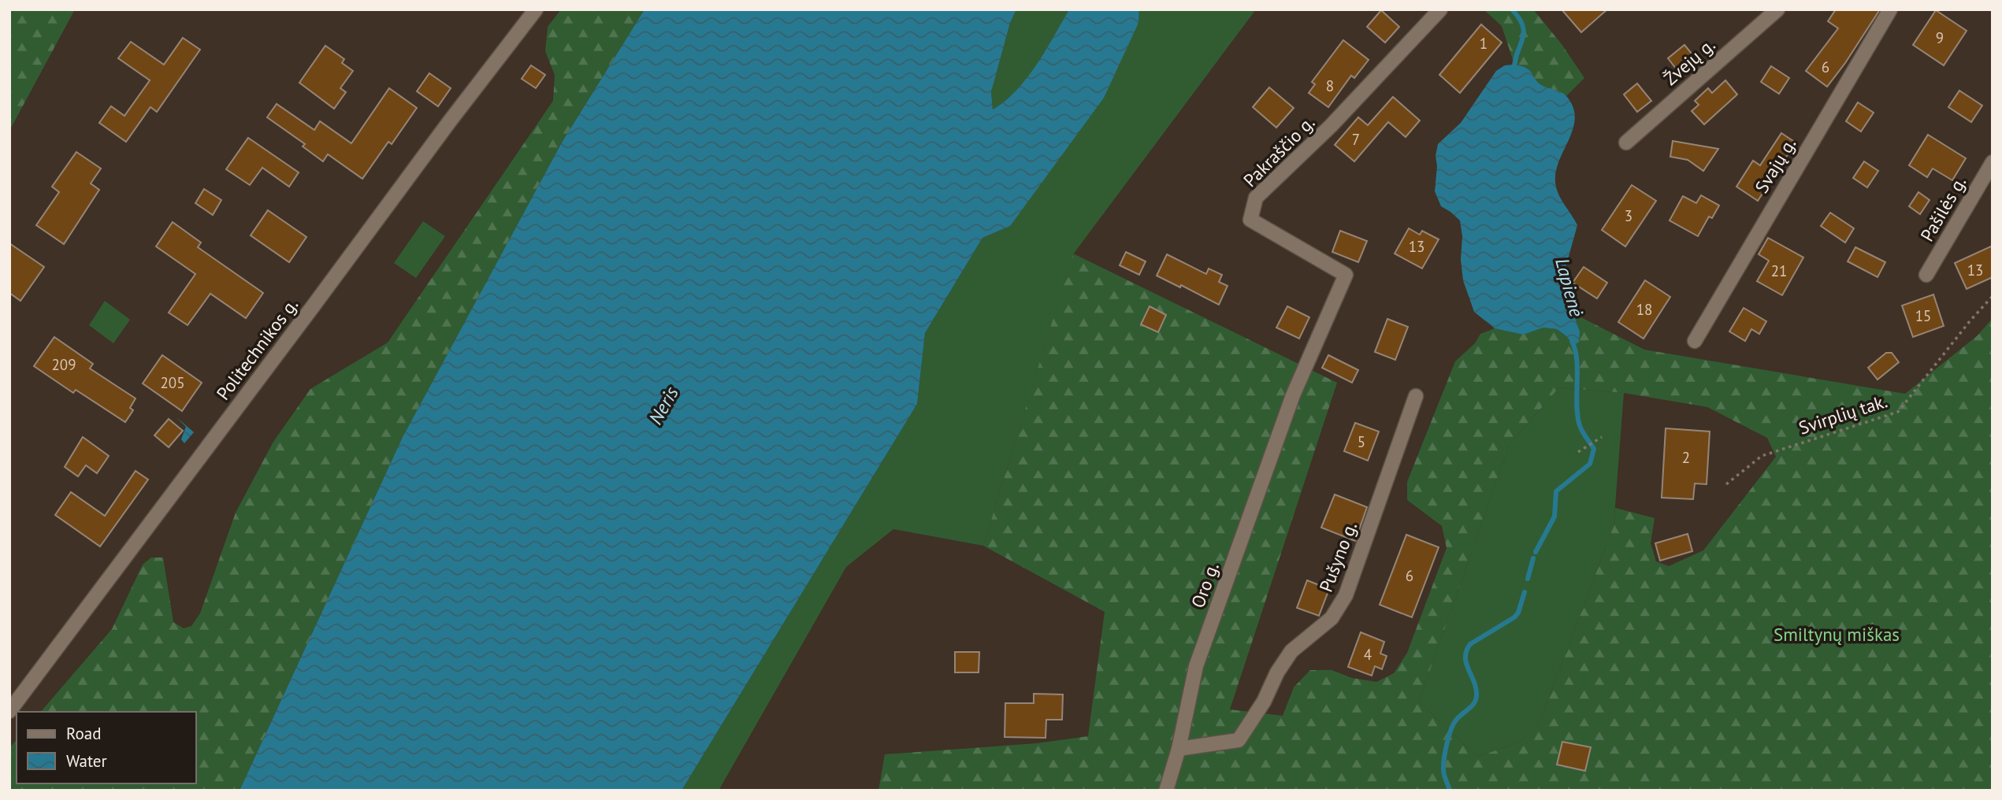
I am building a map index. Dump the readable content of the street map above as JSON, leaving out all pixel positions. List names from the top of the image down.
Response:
{
  "streets": {
    "street": [
      "Žvejų g.",
      "Pakraščio g.",
      "Svajų g.",
      "Pašilės g.",
      "Politechnikos g.",
      "Pušyno g.",
      "Oro g."
    ],
    "path": ["Svirplių tak."]
  },
  "crossings": [
    ["Pakraščio g.", "Oro g."],
    ["Pušyno g.", "Oro g."]
  ],
  "water": ["Lapienė", "Neris"],
  "parks": ["Smiltynų miškas"],
  "house_numbers": [
    "9",
    "1",
    "6",
    "8",
    "7",
    "3",
    "13",
    "13",
    "21",
    "18",
    "15",
    "209",
    "205",
    "5",
    "2",
    "6",
    "4"
  ],
  "legend": ["Road", "Water"]
}
